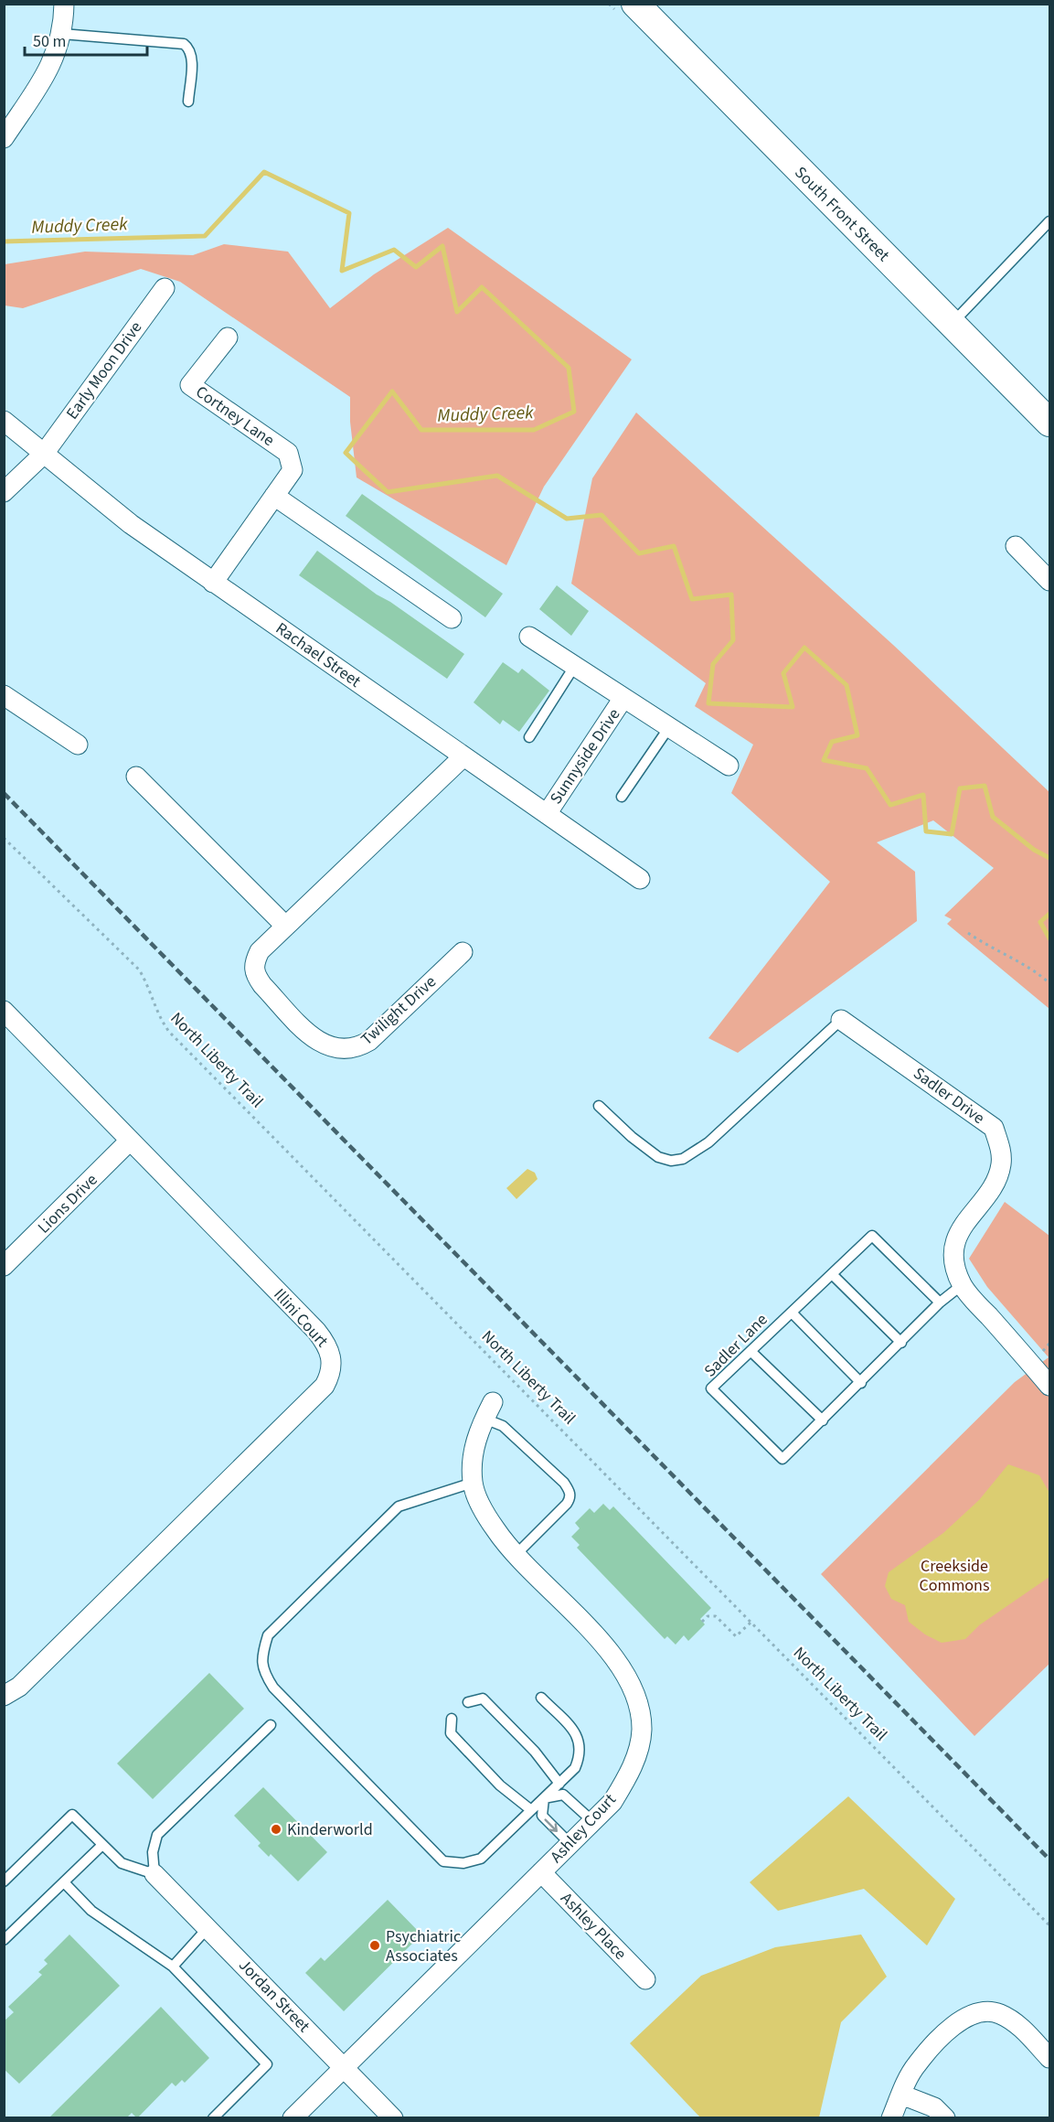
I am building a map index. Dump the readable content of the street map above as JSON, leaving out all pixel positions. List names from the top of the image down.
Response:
{
  "streets": {
    "street": [
      "South Front Street",
      "Early Moon Drive",
      "Cortney Lane",
      "Rachael Street",
      "Sunnyside Drive",
      "Twilight Drive",
      "Sadler Drive",
      "Lions Drive",
      "Illini Court",
      "Ashley Court",
      "Ashley Place",
      "Jordan Street"
    ],
    "lane": ["Sadler Lane"],
    "path": ["North Liberty Trail"]
  },
  "crossings": [
    ["Early Moon Drive", "Rachael Street"],
    ["Cortney Lane", "Rachael Street"],
    ["Rachael Street", "Sunnyside Drive"],
    ["Rachael Street", "Twilight Drive"],
    ["Sadler Drive", "Sadler Lane"],
    ["Lions Drive", "Illini Court"],
    ["Ashley Court", "Ashley Place"],
    ["Ashley Court", "Jordan Street"]
  ],
  "water": ["Muddy Creek"],
  "parks": ["Creekside Commons"],
  "places": ["Kinderworld", "Psychiatric Associates"],
  "scale_bar": "50 m"
}
